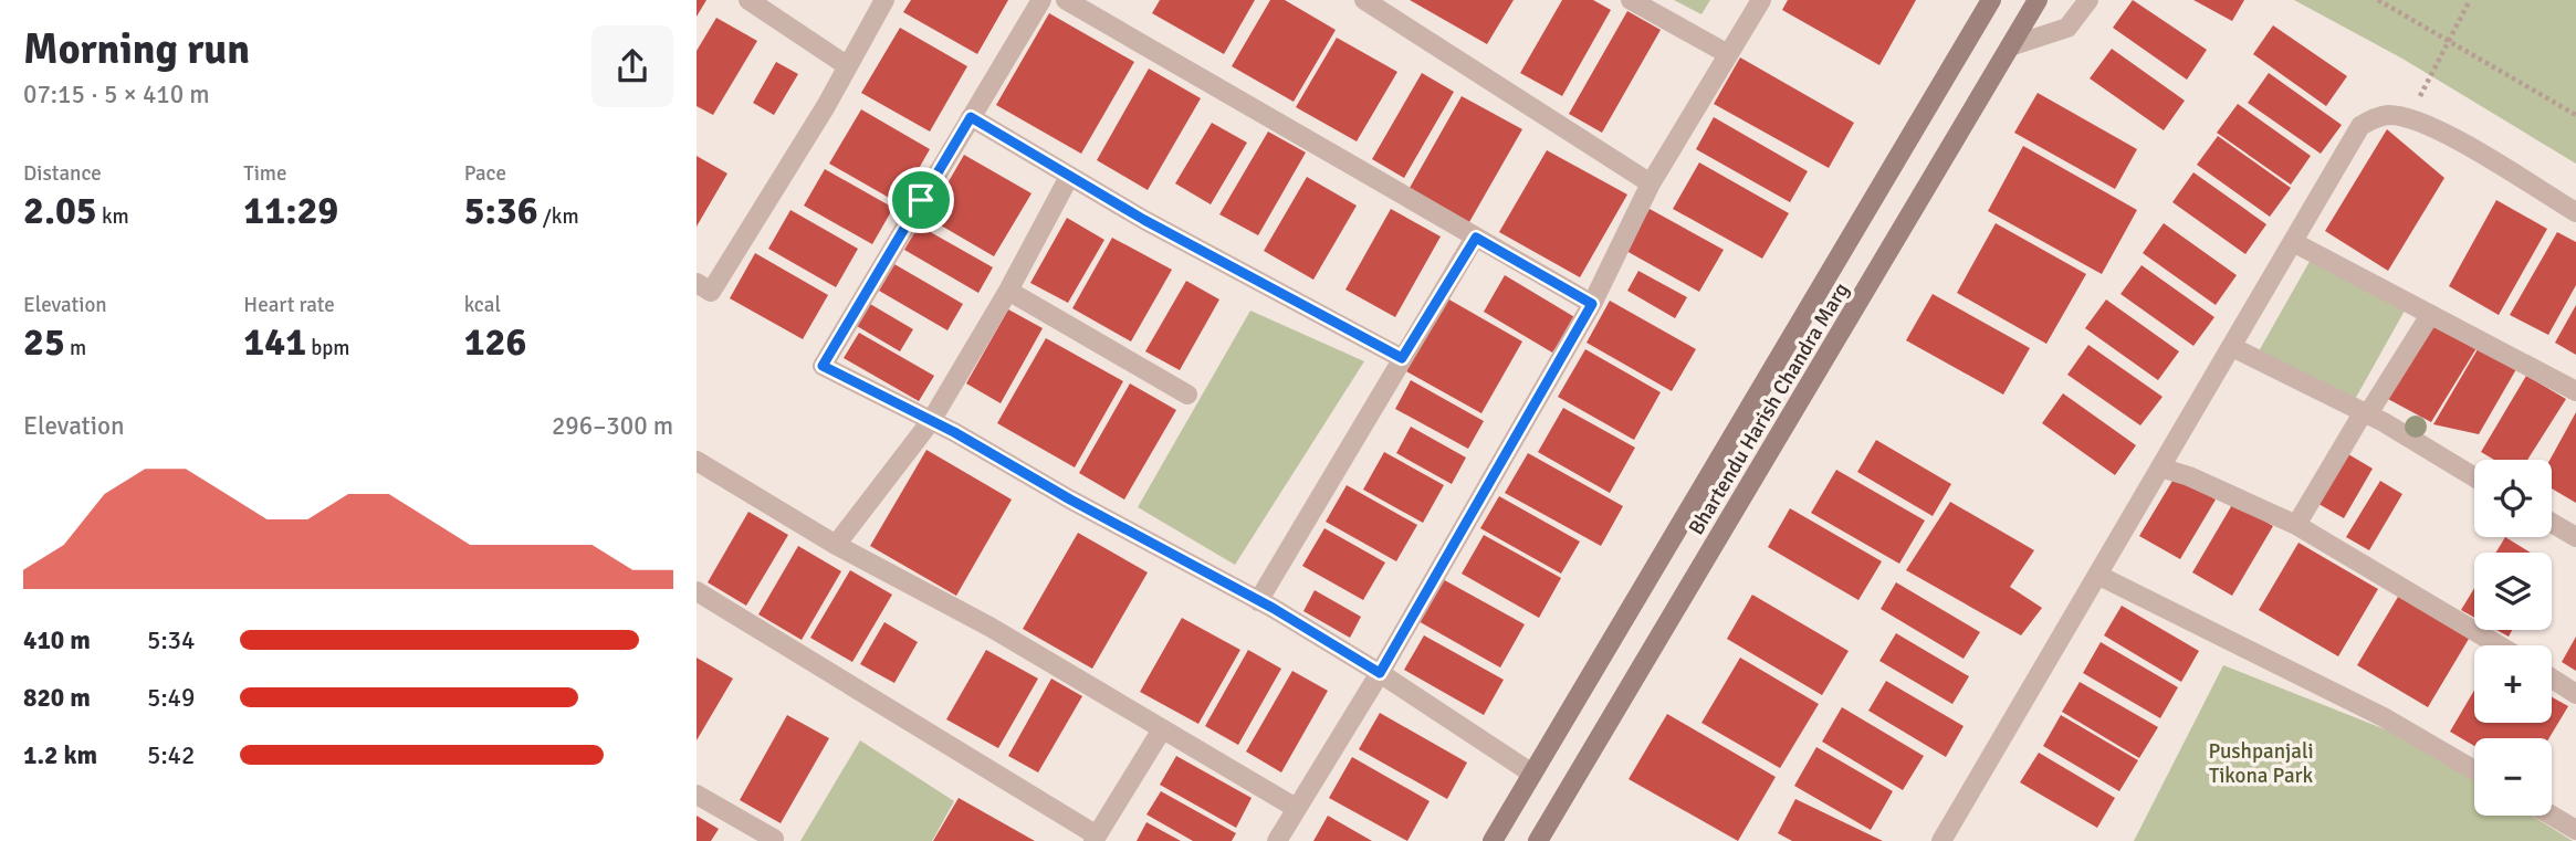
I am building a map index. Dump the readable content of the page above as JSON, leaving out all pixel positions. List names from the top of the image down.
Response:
{
  "streets": {
    "main road": ["Bhartendu Harish Chandra Marg"]
  },
  "parks": ["Pushpanjali Tikona Park"],
  "page": {
    "heading": ["Morning run", "07:15 · 5 × 410 m"],
    "stats": [
      ["Distance", "2.05 km"],
      ["Time", "11:29"],
      ["Pace", "5:36 /km"],
      ["Elevation", "25 m"],
      ["Heart rate", "141 bpm"],
      ["kcal", "126"]
    ],
    "chart": ["Elevation", "296–300 m"],
    "map_buttons": ["+", "−"],
    "list": [
      {
        "name": "410 m",
        "note": "5:34"
      },
      {
        "name": "820 m",
        "note": "5:49"
      },
      {
        "name": "1.2 km",
        "note": "5:42"
      }
    ]
  }
}
